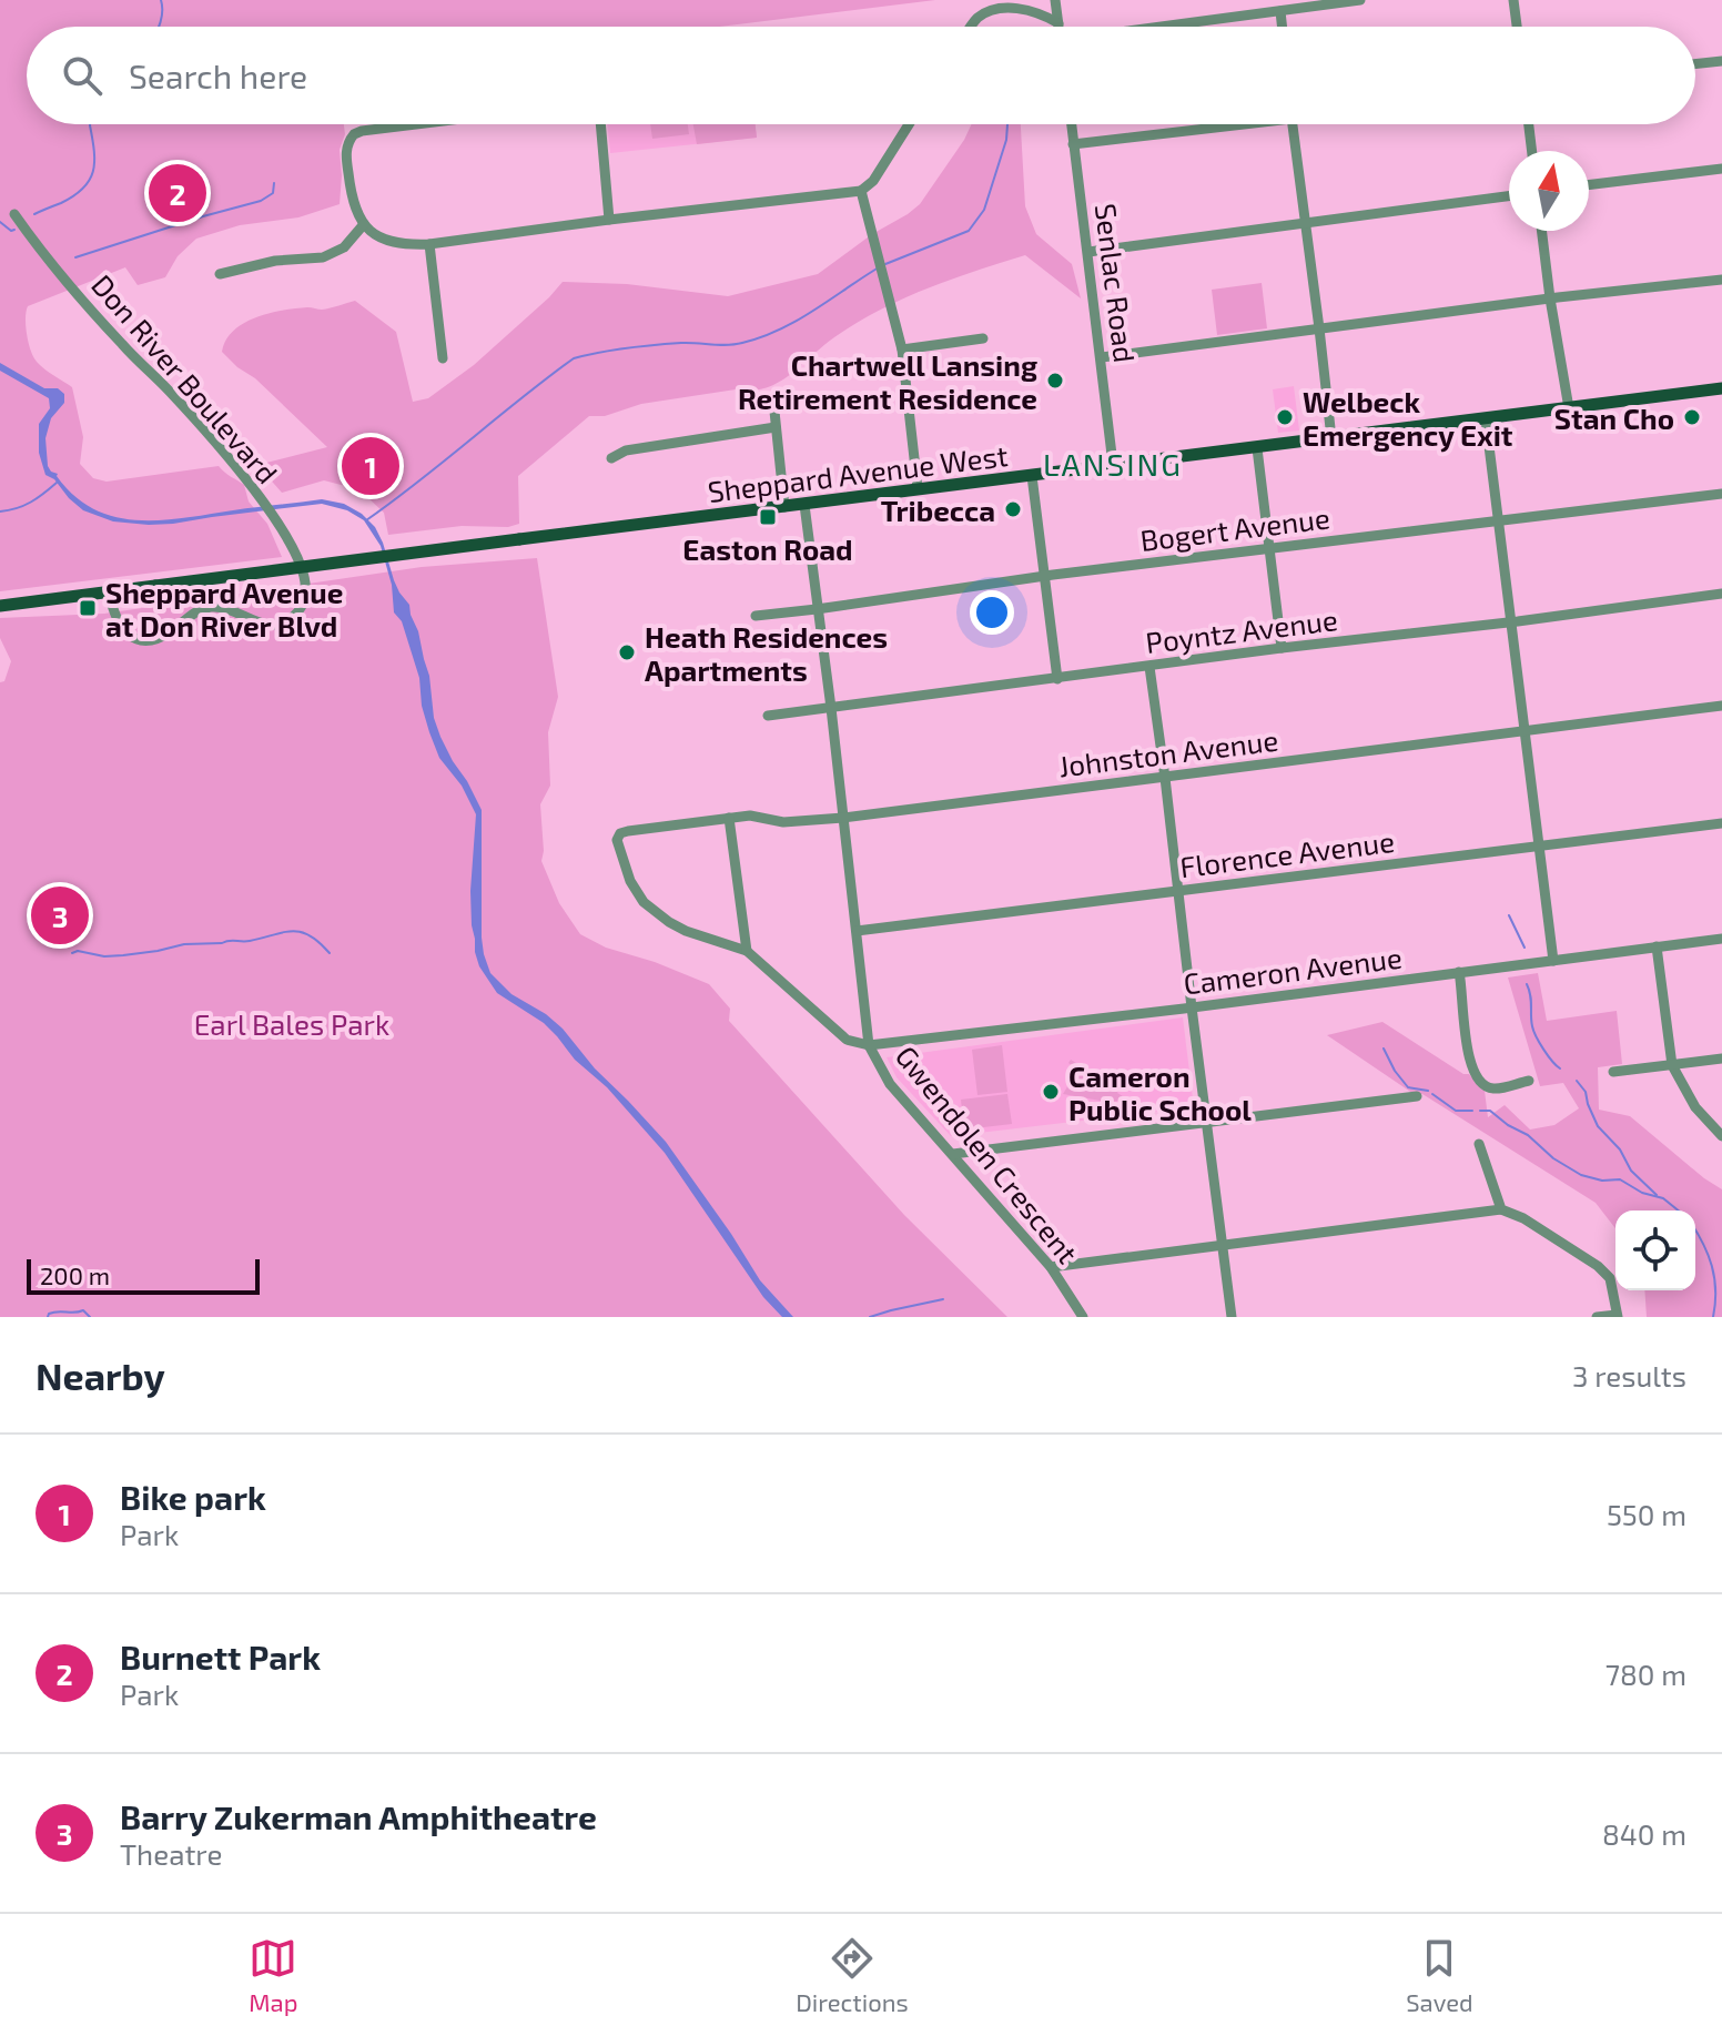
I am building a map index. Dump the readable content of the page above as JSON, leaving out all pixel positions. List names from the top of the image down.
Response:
{
  "streets": {
    "main road": ["Sheppard Avenue West"],
    "street": [
      "Senlac Road",
      "Don River Boulevard",
      "Bogert Avenue",
      "Poyntz Avenue",
      "Johnston Avenue",
      "Florence Avenue",
      "Cameron Avenue",
      "Gwendolen Crescent"
    ]
  },
  "crossings": [
    ["Senlac Road", "Sheppard Avenue West"],
    ["Don River Boulevard", "Sheppard Avenue West"],
    ["Johnston Avenue", "Gwendolen Crescent"],
    ["Cameron Avenue", "Gwendolen Crescent"]
  ],
  "districts": ["LANSING"],
  "parks": ["Earl Bales Park"],
  "places": {
    "other": [
      "Chartwell Lansing Retirement Residence",
      "Welbeck Emergency Exit",
      "Stan Cho",
      "Tribecca",
      "Heath Residences Apartments",
      "Cameron Public School"
    ],
    "transit": ["Easton Road", "Sheppard Avenue at Don River Blvd"]
  },
  "scale_bar": "200 m",
  "north": "top",
  "page": {
    "search": "Search here",
    "pins": ["2", "1", "3"],
    "scale": "200 m",
    "heading": ["Nearby", "3 results"],
    "list": [
      {
        "mark": "1",
        "name": "Bike park",
        "note": "Park",
        "value": "550 m"
      },
      {
        "mark": "2",
        "name": "Burnett Park",
        "note": "Park",
        "value": "780 m"
      },
      {
        "mark": "3",
        "name": "Barry Zukerman Amphitheatre",
        "note": "Theatre",
        "value": "840 m"
      }
    ],
    "nav": ["Map", "Directions", "Saved"]
  }
}
